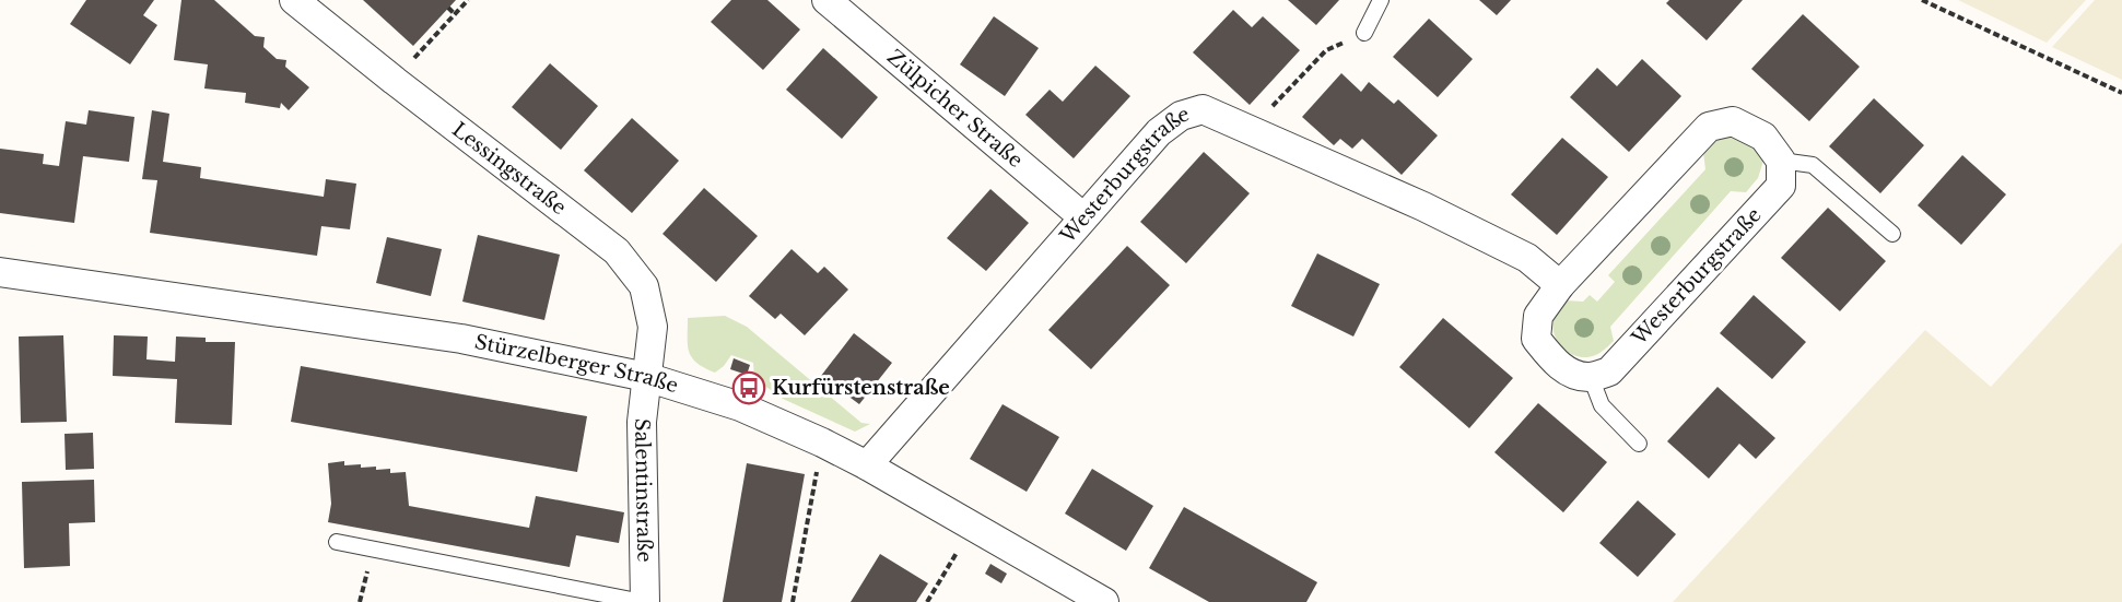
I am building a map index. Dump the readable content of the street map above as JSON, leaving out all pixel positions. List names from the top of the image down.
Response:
{
  "streets": {
    "street": [
      "Zülpicher Straße",
      "Lessingstraße",
      "Westerburgstraße",
      "Stürzelberger Straße",
      "Salentinstraße"
    ]
  },
  "crossings": [
    ["Zülpicher Straße", "Westerburgstraße"],
    ["Lessingstraße", "Stürzelberger Straße"],
    ["Lessingstraße", "Salentinstraße"],
    ["Westerburgstraße", "Stürzelberger Straße"],
    ["Stürzelberger Straße", "Salentinstraße"]
  ],
  "places": {
    "bus stop": ["Kurfürstenstraße"]
  }
}
